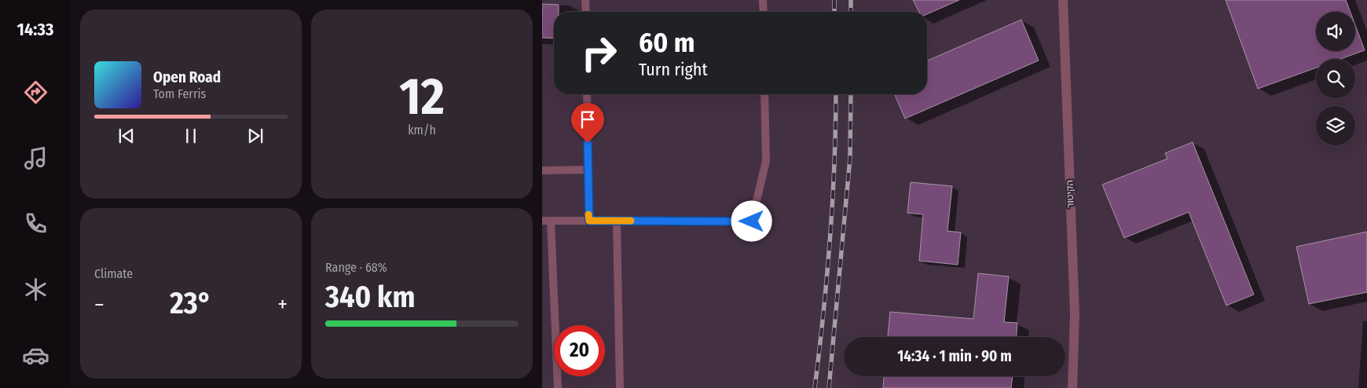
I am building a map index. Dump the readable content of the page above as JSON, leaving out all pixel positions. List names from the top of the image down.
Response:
{
  "streets": {
    "street": ["הקיטור"]
  },
  "page": {
    "tabs": "14:33",
    "tile": [
      ["12", "km/h"],
      "Climate",
      ["Range · 68%", "340 km"]
    ],
    "turn": ["60 m", "Turn right"],
    "song": ["Open Road", "Tom Ferris"],
    "heat": ["−", "23°", "+"],
    "limit": "20",
    "trip": "14:34 · 1 min · 90 m"
  }
}
